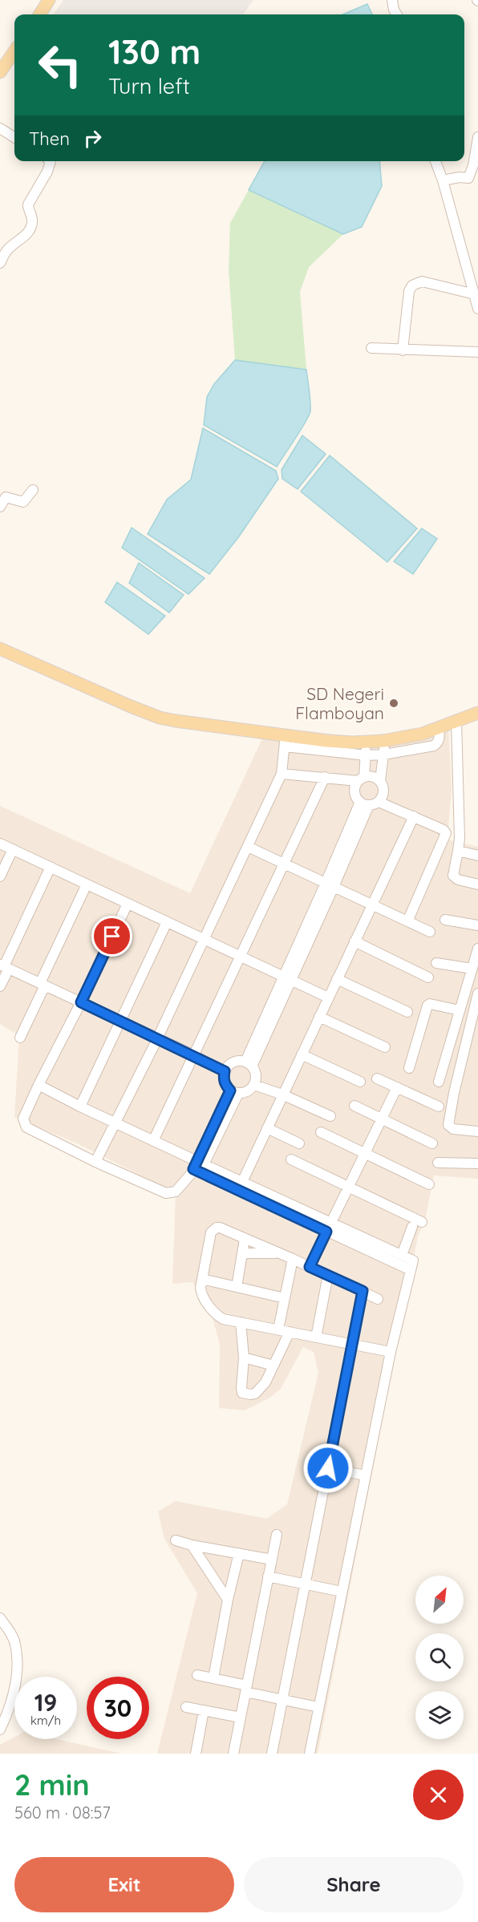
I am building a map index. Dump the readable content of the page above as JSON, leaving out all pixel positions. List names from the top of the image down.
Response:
{
  "places": ["SD Negeri Flamboyan"],
  "north": "top right",
  "page": {
    "turn": ["130 m", "Turn left"],
    "then": "Then",
    "speed": "19 km/h",
    "limit": "30",
    "heading": ["2 min", "560 m · 08:57"],
    "buttons": ["Exit", "Share"]
  }
}
